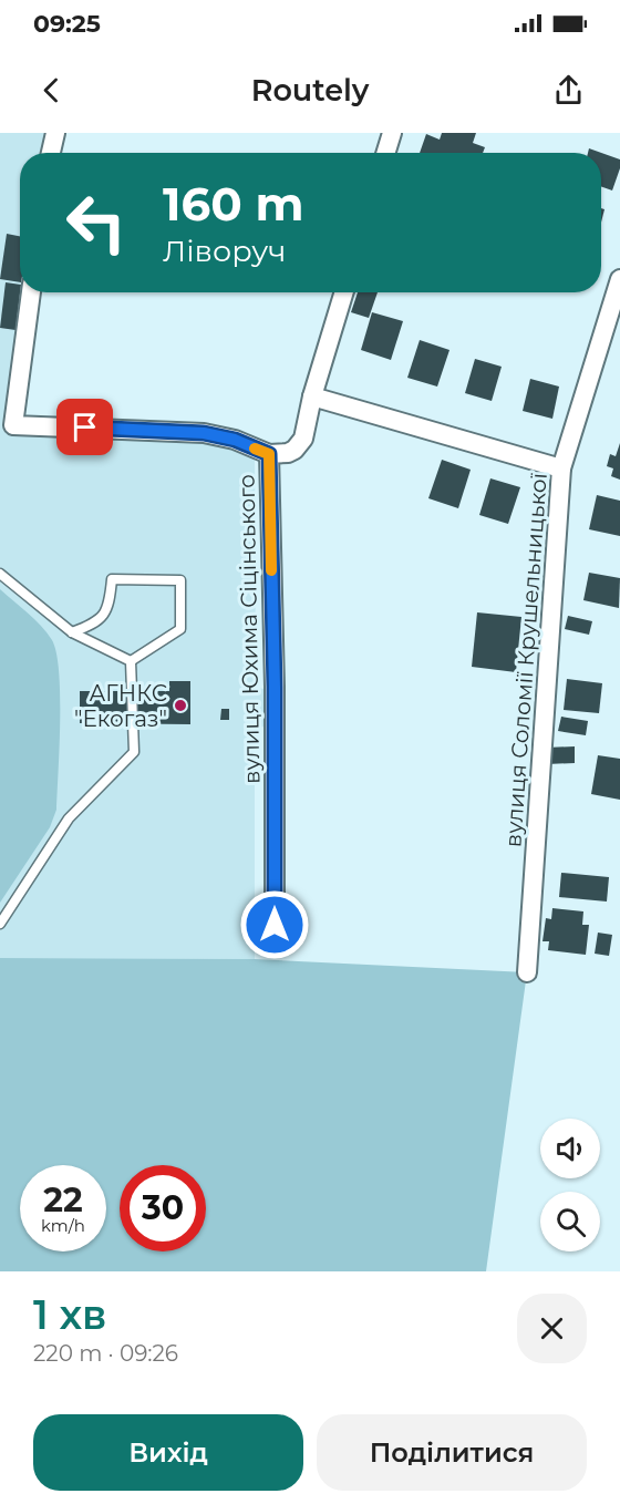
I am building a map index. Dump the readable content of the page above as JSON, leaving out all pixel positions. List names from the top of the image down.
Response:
{
  "streets": {
    "street": ["вулиця Юхима Сіцінського", "вулиця Соломії Крушельницької"]
  },
  "places": ["АГНКС \"Екогаз\""],
  "page": {
    "status": "09:25",
    "header": "Routely",
    "turn": ["160 m", "Ліворуч"],
    "speed": "22 km/h",
    "limit": "30",
    "heading": ["1 хв", "220 m · 09:26"],
    "buttons": ["Вихід", "Поділитися"]
  }
}
